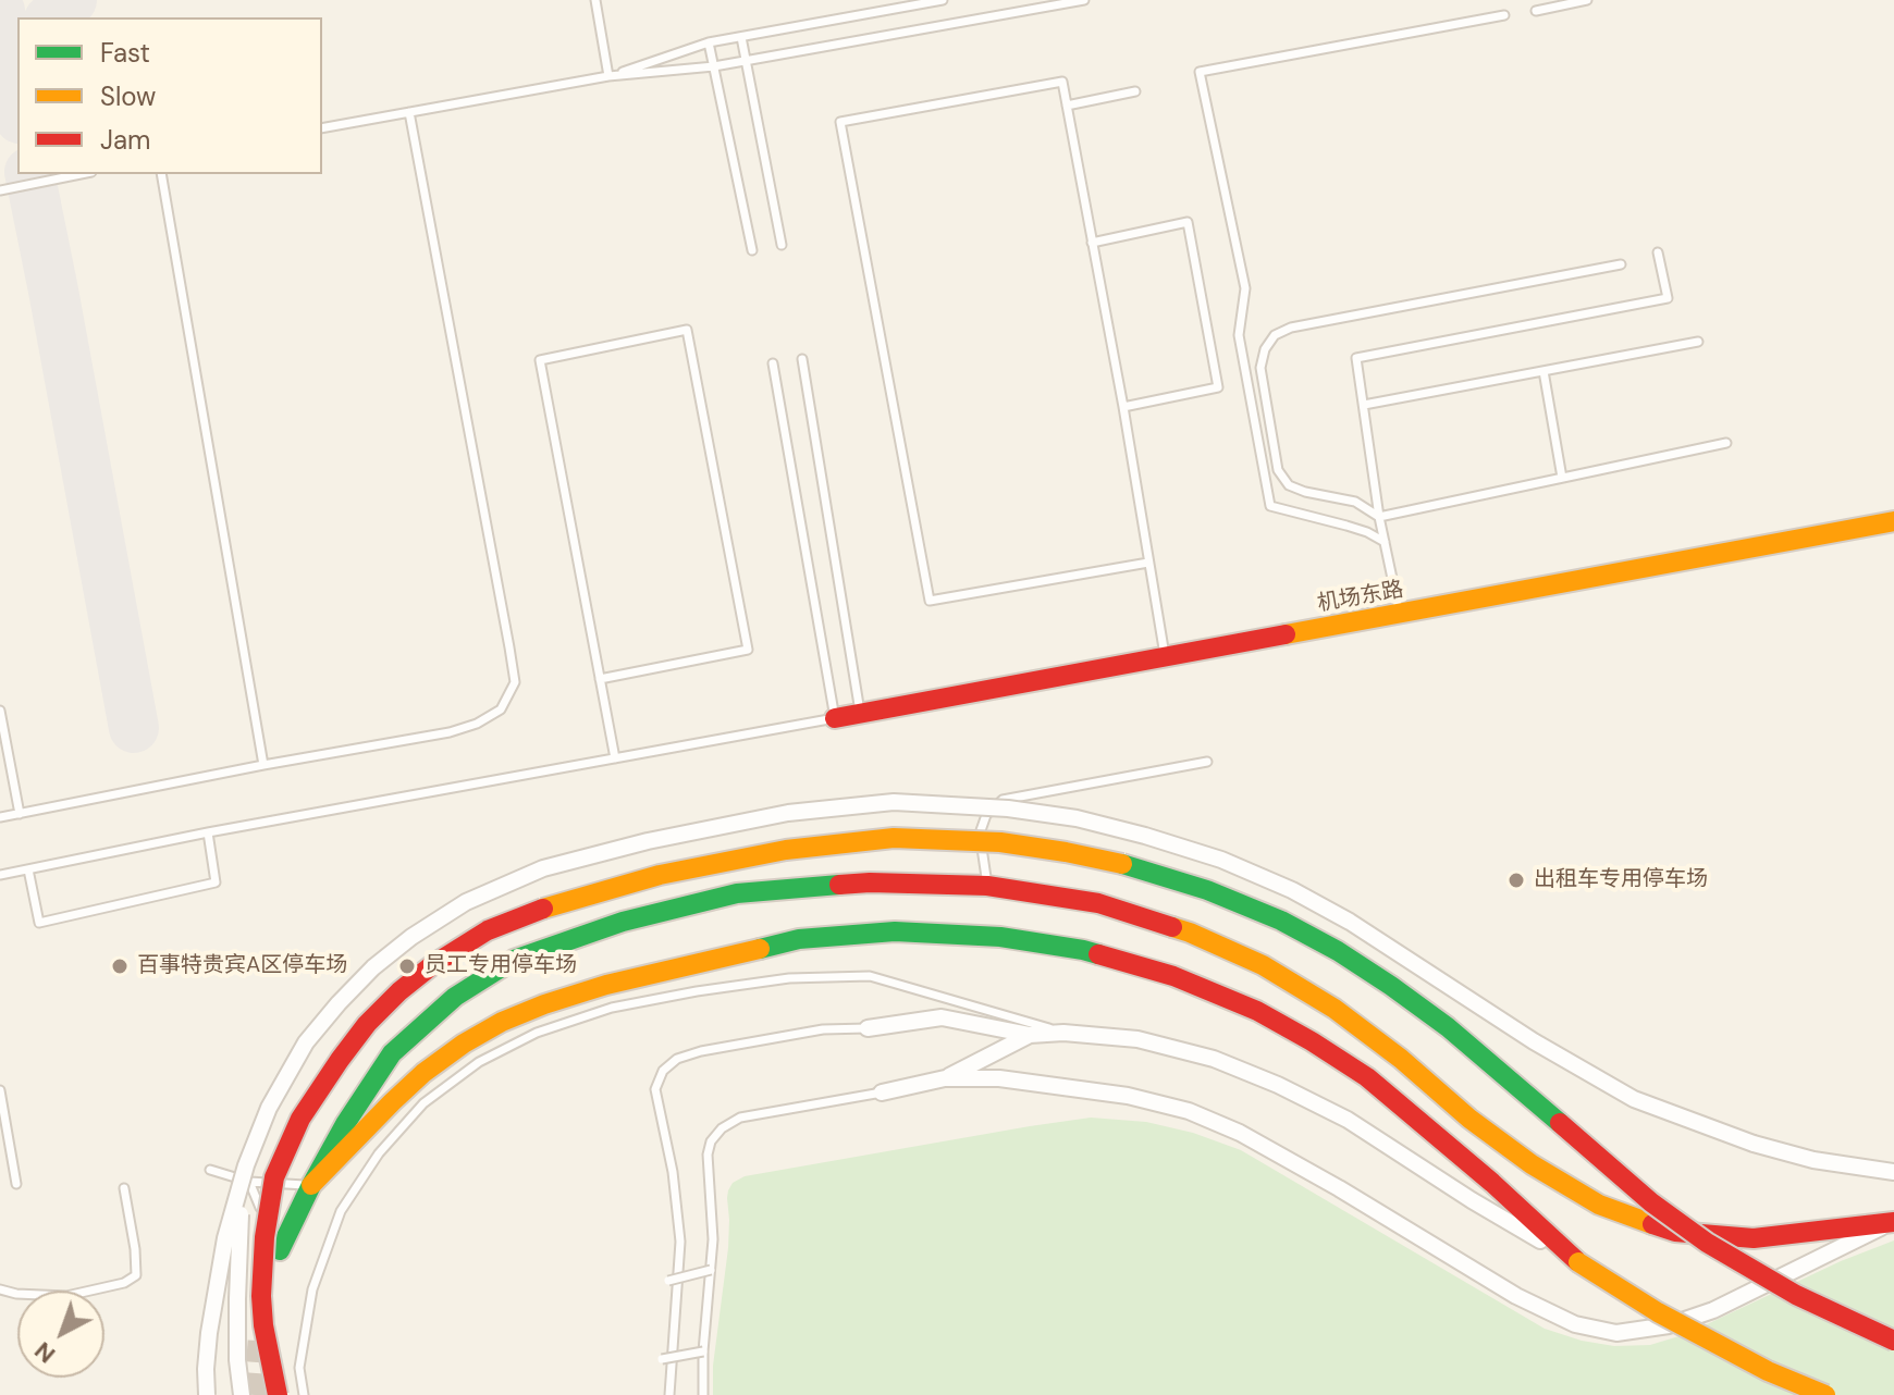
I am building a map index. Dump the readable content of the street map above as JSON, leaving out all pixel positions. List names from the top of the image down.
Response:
{
  "streets": {
    "main road": ["机场东路"]
  },
  "places": ["出租车专用停车场", "百事特贵宾A区停车场", "员工专用停车场"],
  "legend": ["Fast", "Slow", "Jam"],
  "north": "bottom left"
}
